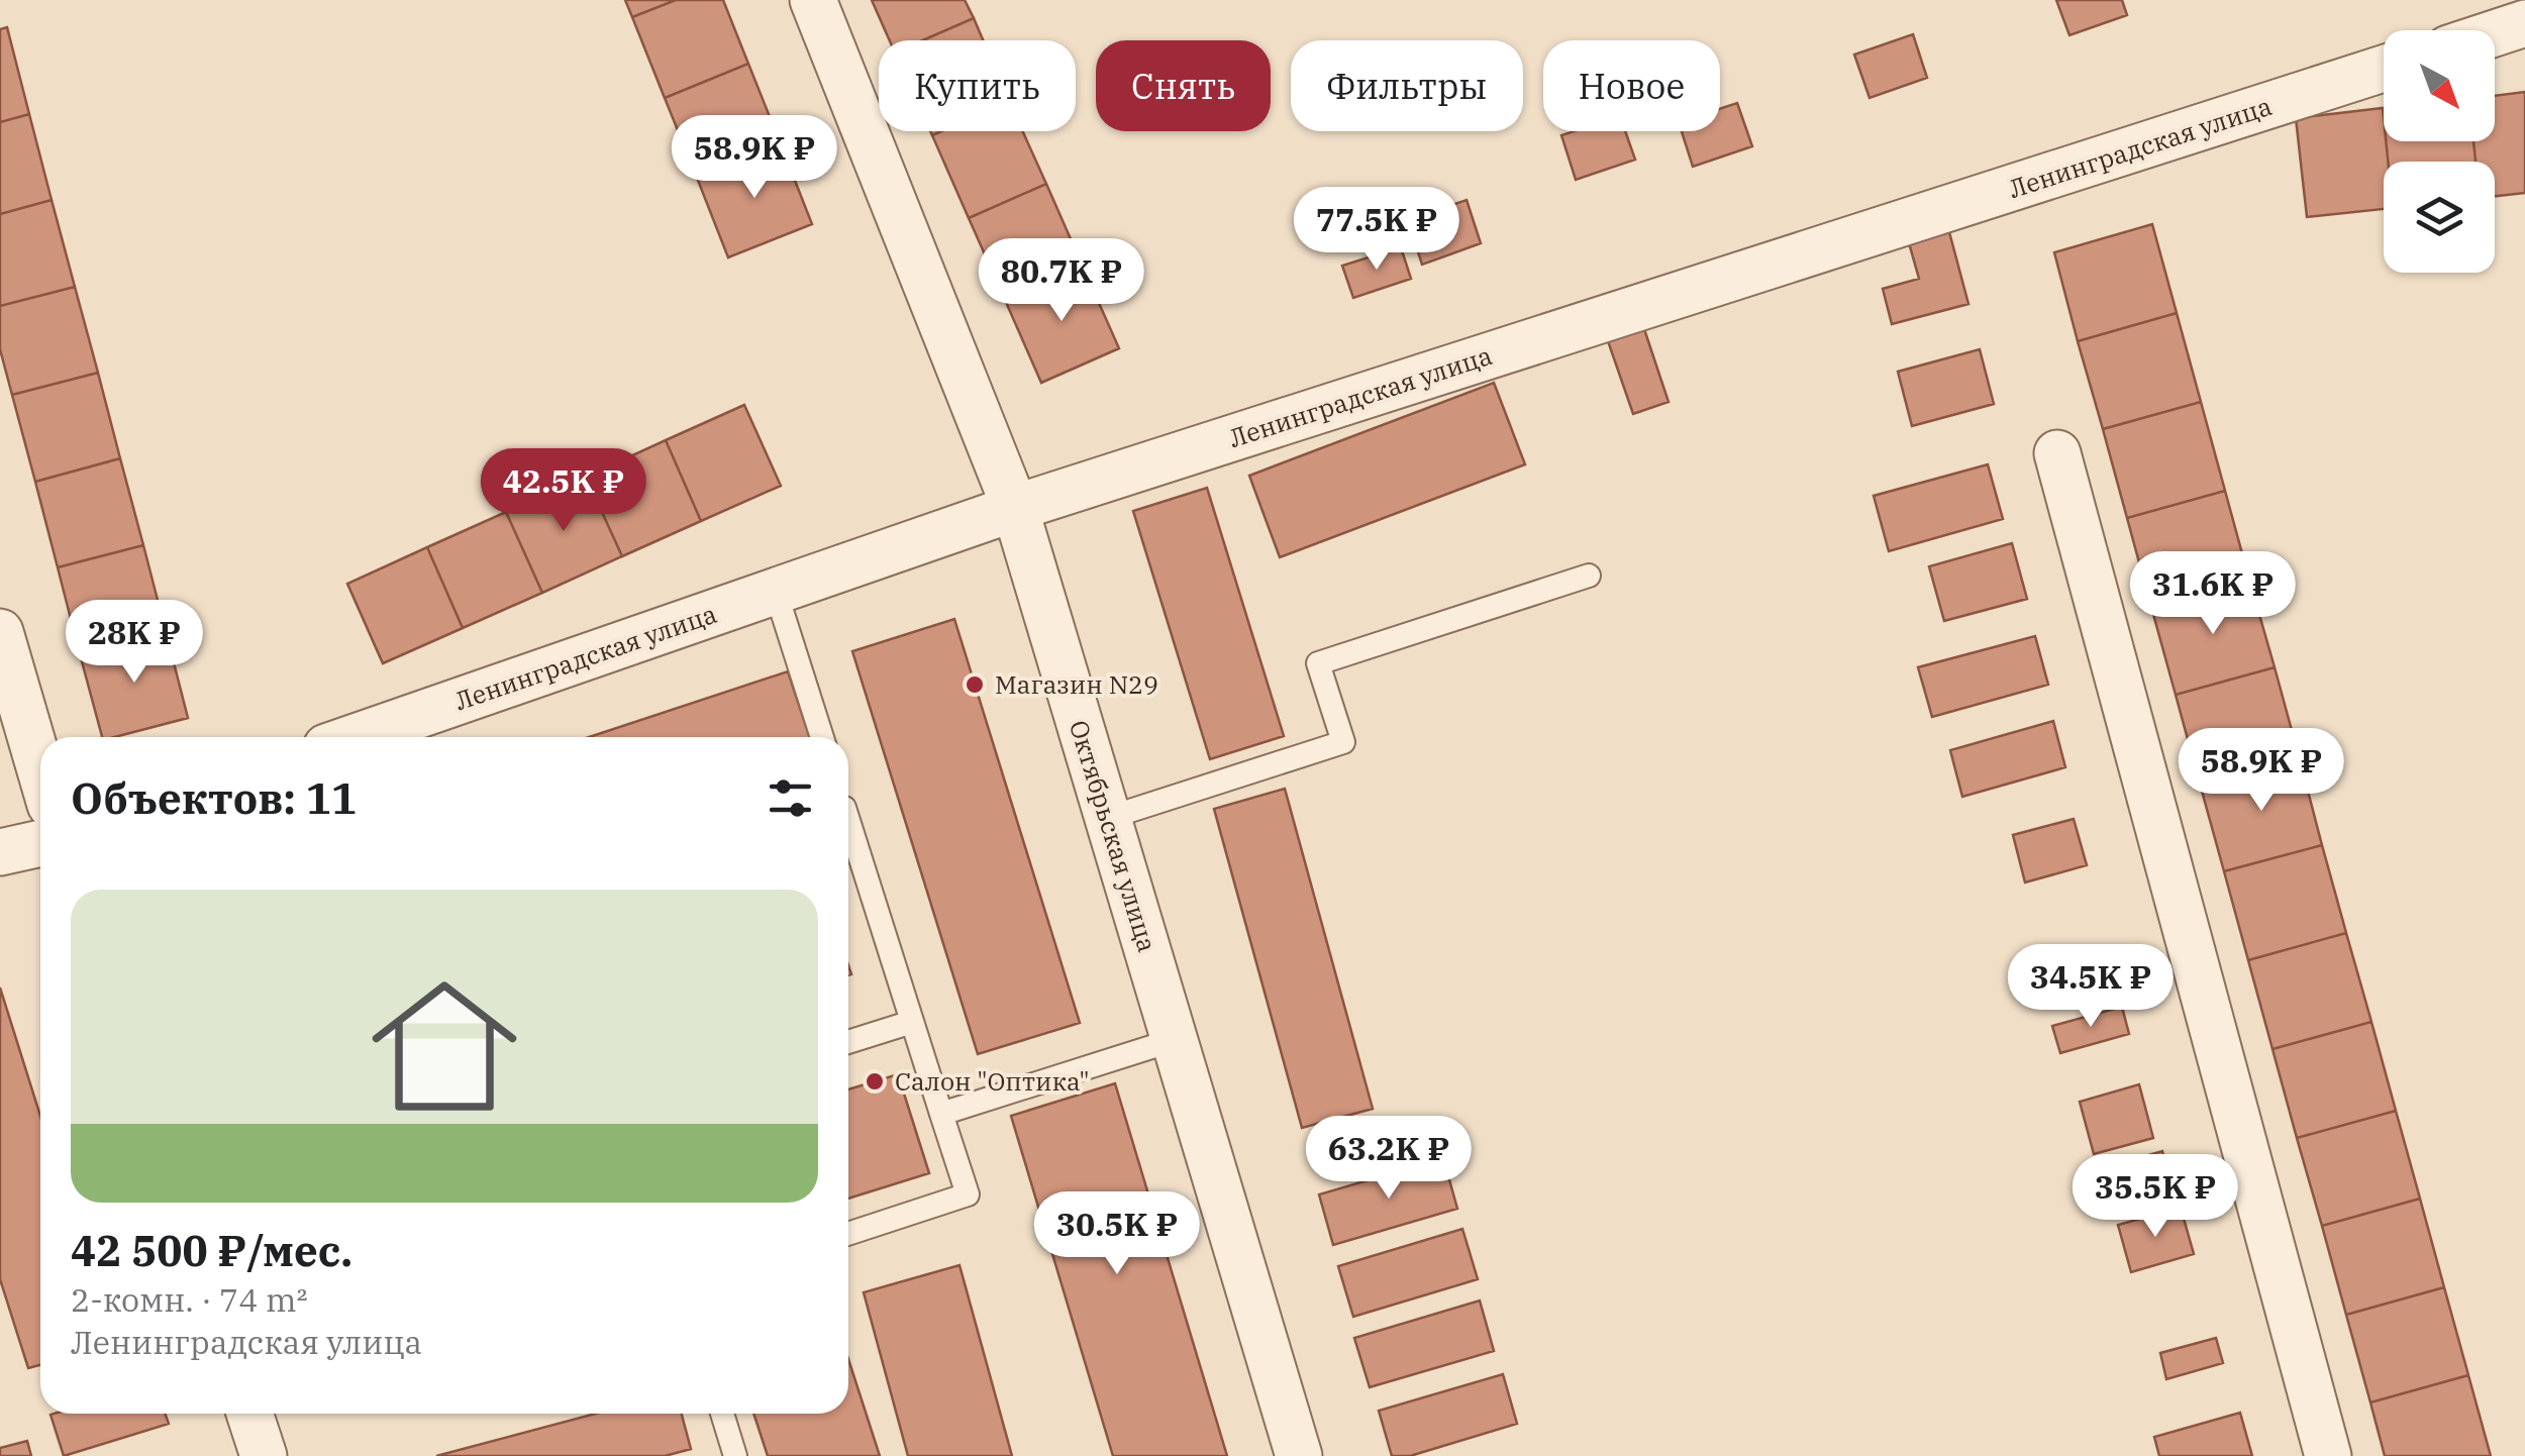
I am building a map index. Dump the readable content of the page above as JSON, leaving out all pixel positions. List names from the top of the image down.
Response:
{
  "streets": {
    "street": ["Ленинградская улица", "Октябрьская улица"]
  },
  "crossings": [
    ["Ленинградская улица", "Октябрьская улица"]
  ],
  "places": ["Магазин N29", "Салон \"Оптика\""],
  "north": "bottom right",
  "page": {
    "chip": [
      "Купить",
      "Снять",
      "Фильтры",
      "Новое"
    ],
    "price": [
      "58.9K ₽",
      "77.5K ₽",
      "80.7K ₽",
      "42.5K ₽",
      "31.6K ₽",
      "28K ₽",
      "58.9K ₽",
      "34.5K ₽",
      "63.2K ₽",
      "35.5K ₽",
      "30.5K ₽"
    ],
    "heading": "Объектов: 11",
    "list": [
      {
        "name": "42 500 ₽/мес.",
        "note": "2-комн. · 74 m² · Ленинградская улица"
      }
    ]
  }
}
